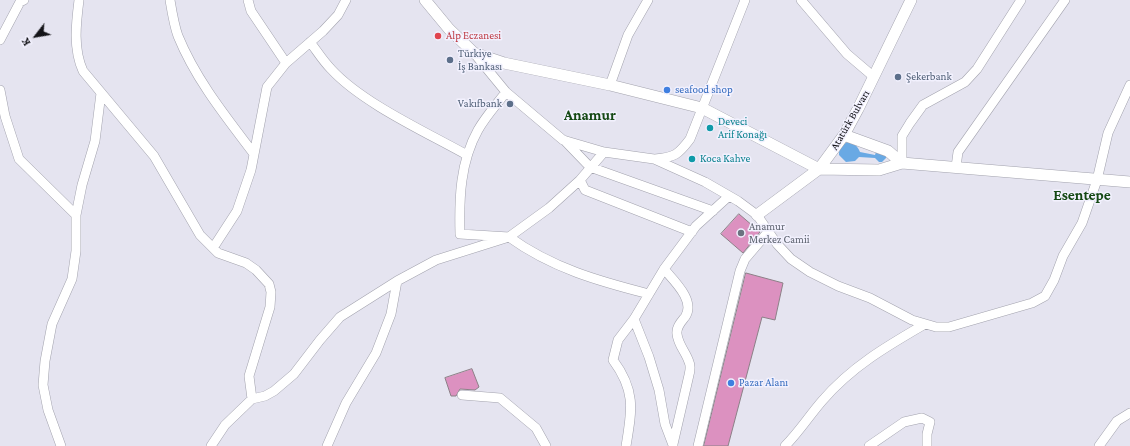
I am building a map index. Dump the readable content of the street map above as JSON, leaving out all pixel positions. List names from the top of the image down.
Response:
{
  "streets": {
    "street": ["Atatürk Bulvarı"]
  },
  "districts": ["Anamur", "Esentepe"],
  "places": [
    "Alp Eczanesi",
    "Türkiye İş Bankası",
    "Şekerbank",
    "seafood shop",
    "Vakıfbank",
    "Deveci Arif Konağı",
    "Koca Kahve",
    "Anamur Merkez Camii",
    "Pazar Alanı"
  ],
  "north": "bottom left"
}
